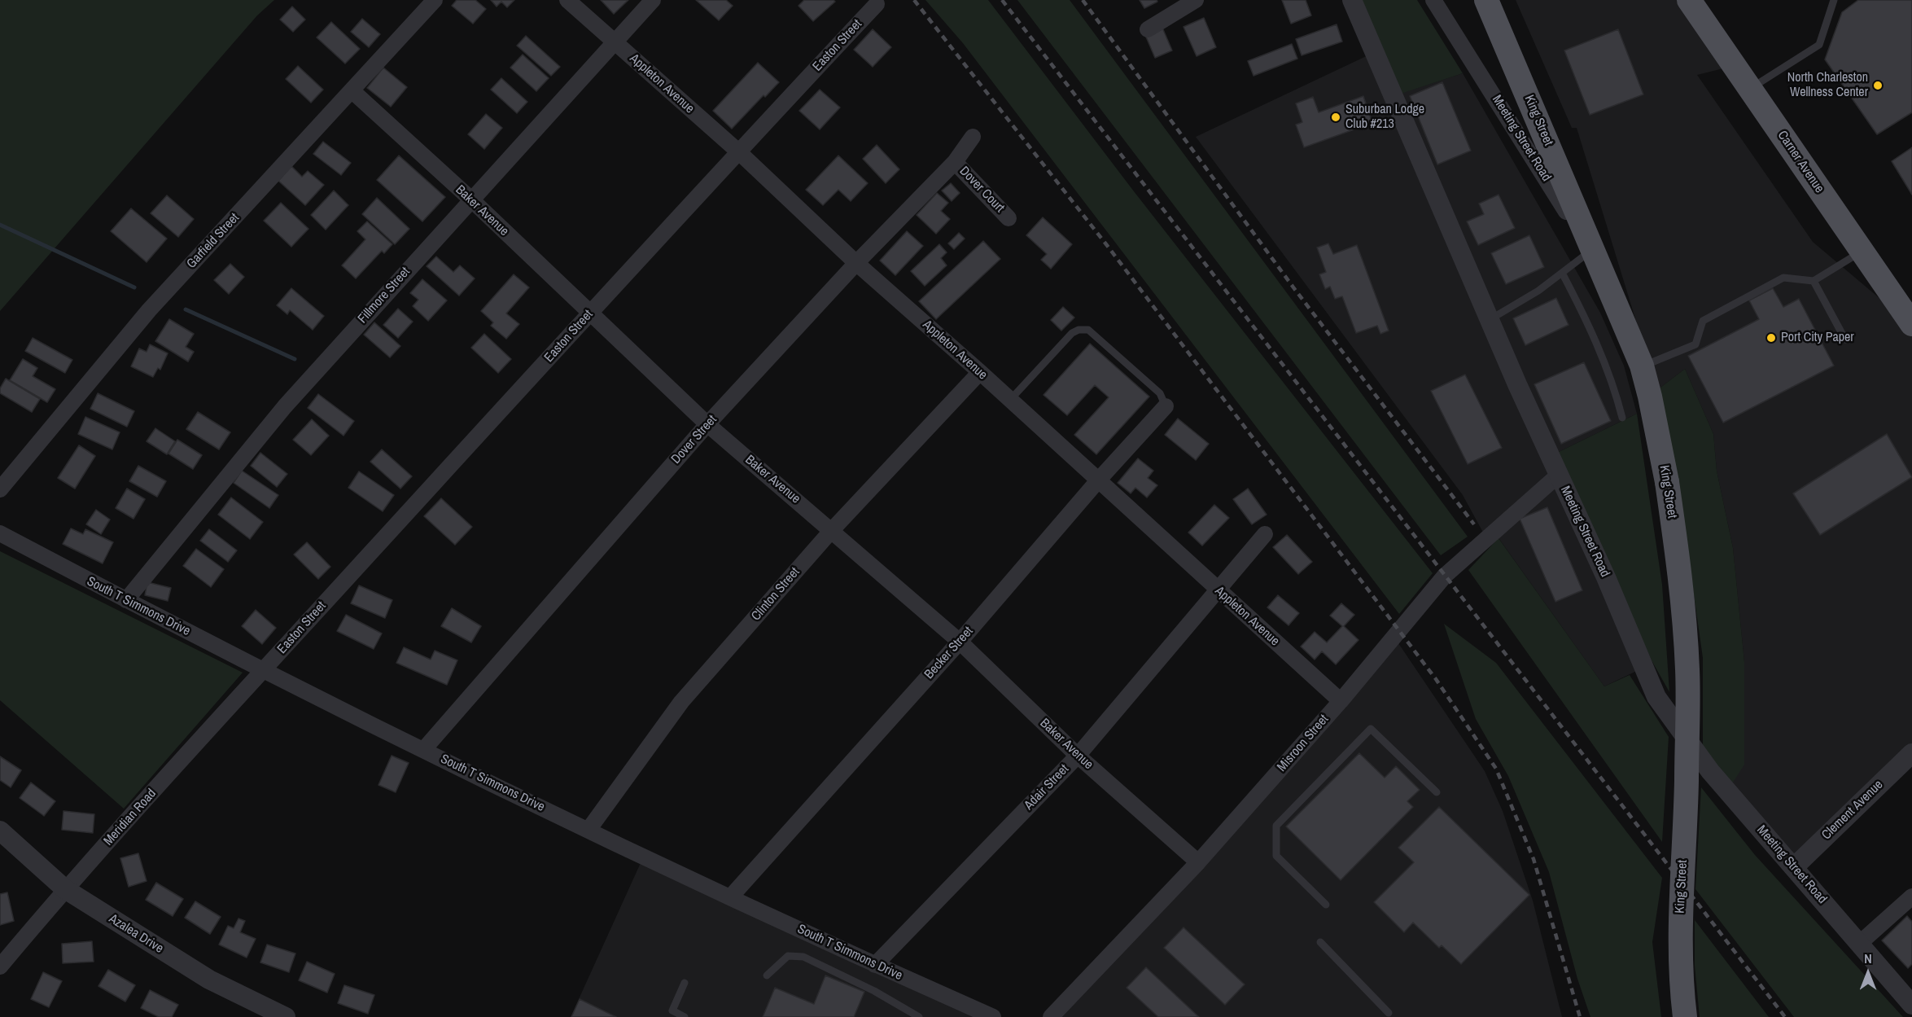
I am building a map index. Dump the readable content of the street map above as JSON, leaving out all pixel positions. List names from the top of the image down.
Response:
{
  "streets": {
    "main road": ["King Street", "Carner Avenue"],
    "street": [
      "Easton Street",
      "Appleton Avenue",
      "Meeting Street Road",
      "Dover Court",
      "Baker Avenue",
      "Garfield Street",
      "Fillmore Street",
      "Dover Street",
      "Clinton Street",
      "South T Simmons Drive",
      "Becker Street",
      "Misroon Street",
      "Adair Street",
      "Clement Avenue",
      "Meridian Road",
      "Azalea Drive"
    ]
  },
  "crossings": [
    ["Easton Street", "Appleton Avenue"],
    ["Easton Street", "Baker Avenue"],
    ["Easton Street", "South T Simmons Drive"],
    ["Easton Street", "Meridian Road"],
    ["Appleton Avenue", "Fillmore Street"],
    ["Appleton Avenue", "Dover Street"],
    ["Appleton Avenue", "Clinton Street"],
    ["Appleton Avenue", "Becker Street"],
    ["Appleton Avenue", "Misroon Street"],
    ["Appleton Avenue", "Adair Street"],
    ["King Street", "Meeting Street Road"],
    ["Meeting Street Road", "Misroon Street"],
    ["Meeting Street Road", "Clement Avenue"],
    ["Dover Court", "Dover Street"],
    ["Baker Avenue", "Garfield Street"],
    ["Baker Avenue", "Fillmore Street"],
    ["Baker Avenue", "Dover Street"],
    ["Baker Avenue", "Clinton Street"],
    ["Baker Avenue", "Becker Street"],
    ["Baker Avenue", "Misroon Street"],
    ["Baker Avenue", "Adair Street"],
    ["Fillmore Street", "South T Simmons Drive"],
    ["Dover Street", "South T Simmons Drive"],
    ["Clinton Street", "South T Simmons Drive"],
    ["South T Simmons Drive", "Becker Street"],
    ["South T Simmons Drive", "Adair Street"],
    ["South T Simmons Drive", "Meridian Road"],
    ["Meridian Road", "Azalea Drive"]
  ],
  "places": ["North Charleston Wellness Center", "Suburban Lodge Club #213", "Port City Paper"],
  "north": "top"
}
